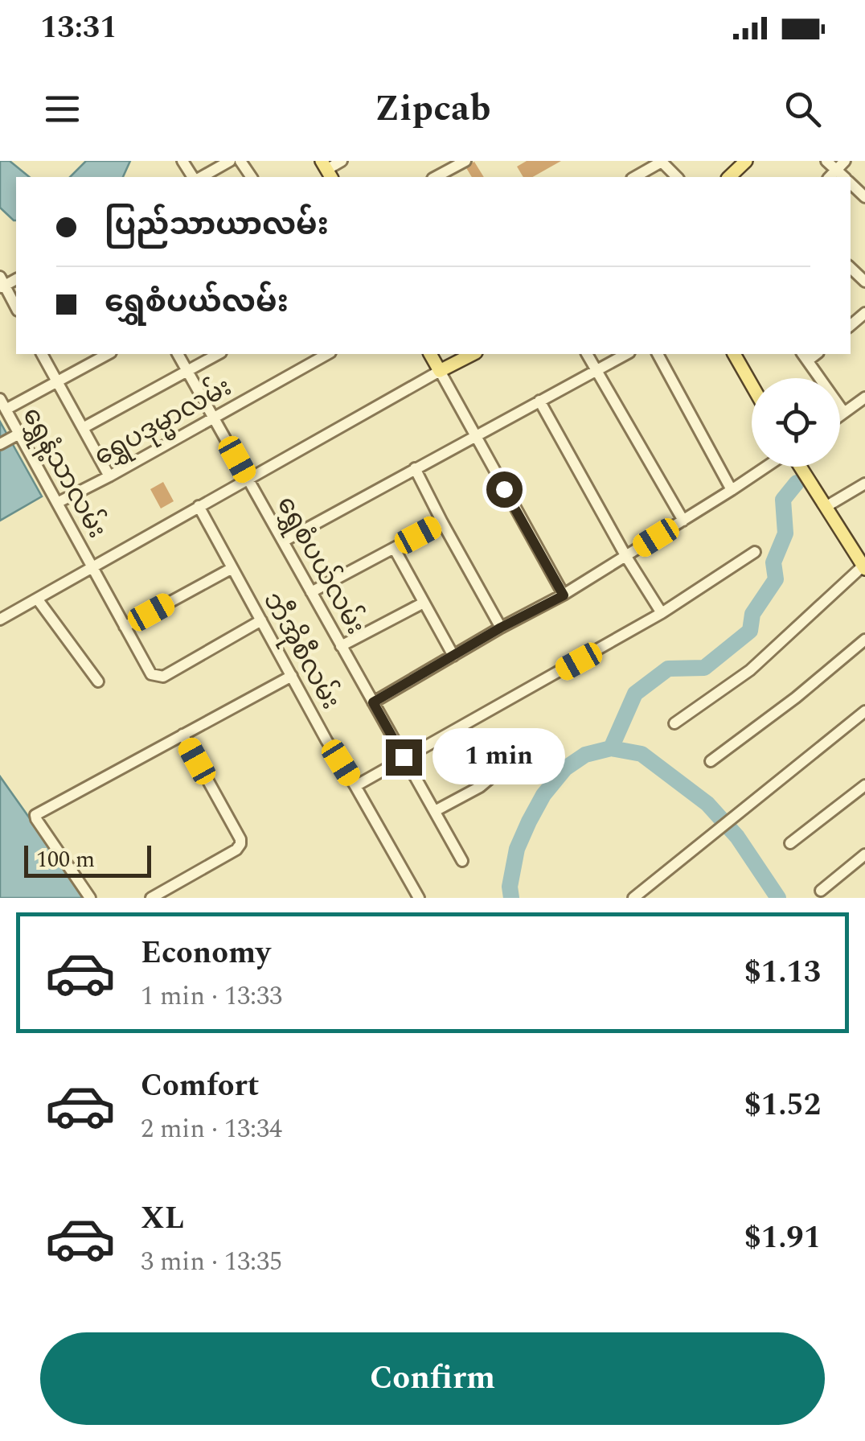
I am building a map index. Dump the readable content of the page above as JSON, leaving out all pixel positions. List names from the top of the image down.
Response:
{
  "streets": {
    "street": [
      "ရွှေပဒုမ္မာလမ်း",
      "ရွှေနံ့သာလမ်း",
      "ရွှေစံပယ်လမ်း",
      "ဘီအိုစီလမ်း"
    ]
  },
  "crossings": [
    ["ရွှေပဒုမ္မာလမ်း", "ရွှေနံ့သာလမ်း"],
    ["ရွှေပဒုမ္မာလမ်း", "ရွှေစံပယ်လမ်း"],
    ["ရွှေနံ့သာလမ်း", "ဘီအိုစီလမ်း"]
  ],
  "scale_bar": "100 m",
  "page": {
    "status": "13:31",
    "header": "Zipcab",
    "banner": ["ပြည်သာယာလမ်း", "ရွှေစံပယ်လမ်း"],
    "bubble": "1 min",
    "scale": "100 m",
    "list": [
      {
        "name": "Economy",
        "note": "1 min · 13:33",
        "value": "$1.13"
      },
      {
        "name": "Comfort",
        "note": "2 min · 13:34",
        "value": "$1.52"
      },
      {
        "name": "XL",
        "note": "3 min · 13:35",
        "value": "$1.91"
      }
    ],
    "buttons": "Confirm"
  }
}
